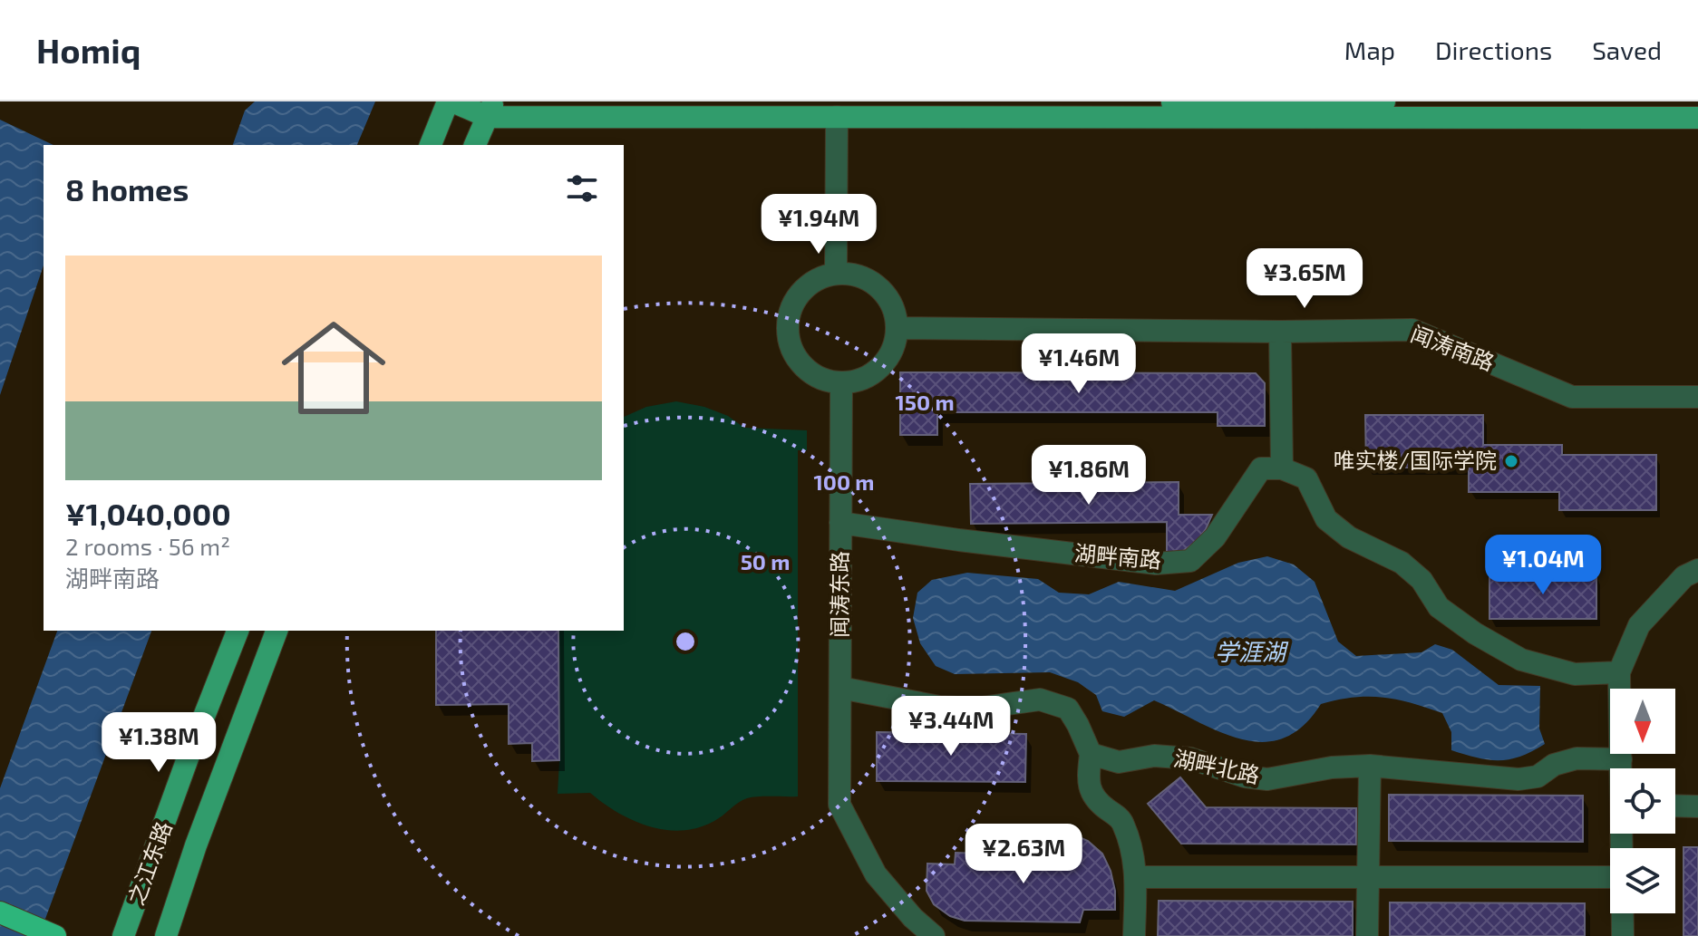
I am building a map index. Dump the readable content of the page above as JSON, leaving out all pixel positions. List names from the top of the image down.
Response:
{
  "streets": {
    "main road": ["之江东路"],
    "street": [
      "闻涛南路",
      "湖畔南路",
      "闻涛东路",
      "湖畔北路"
    ]
  },
  "crossings": [
    ["闻涛南路", "闻涛东路"],
    ["湖畔南路", "闻涛东路"]
  ],
  "water": ["学涯湖"],
  "places": ["唯实楼/国际学院"],
  "north": "bottom",
  "page": {
    "header": "Homiq",
    "nav": ["Map", "Directions", "Saved"],
    "heading": "8 homes",
    "price": [
      "¥1.94M",
      "¥3.65M",
      "¥1.46M",
      "¥1.86M",
      "¥1.04M",
      "¥3.44M",
      "¥1.38M",
      "¥2.63M"
    ],
    "list": [
      {
        "name": "¥1,040,000",
        "note": "2 rooms · 56 m² · 湖畔南路"
      }
    ]
  },
  "rings": ["150 m", "100 m", "50 m"]
}
